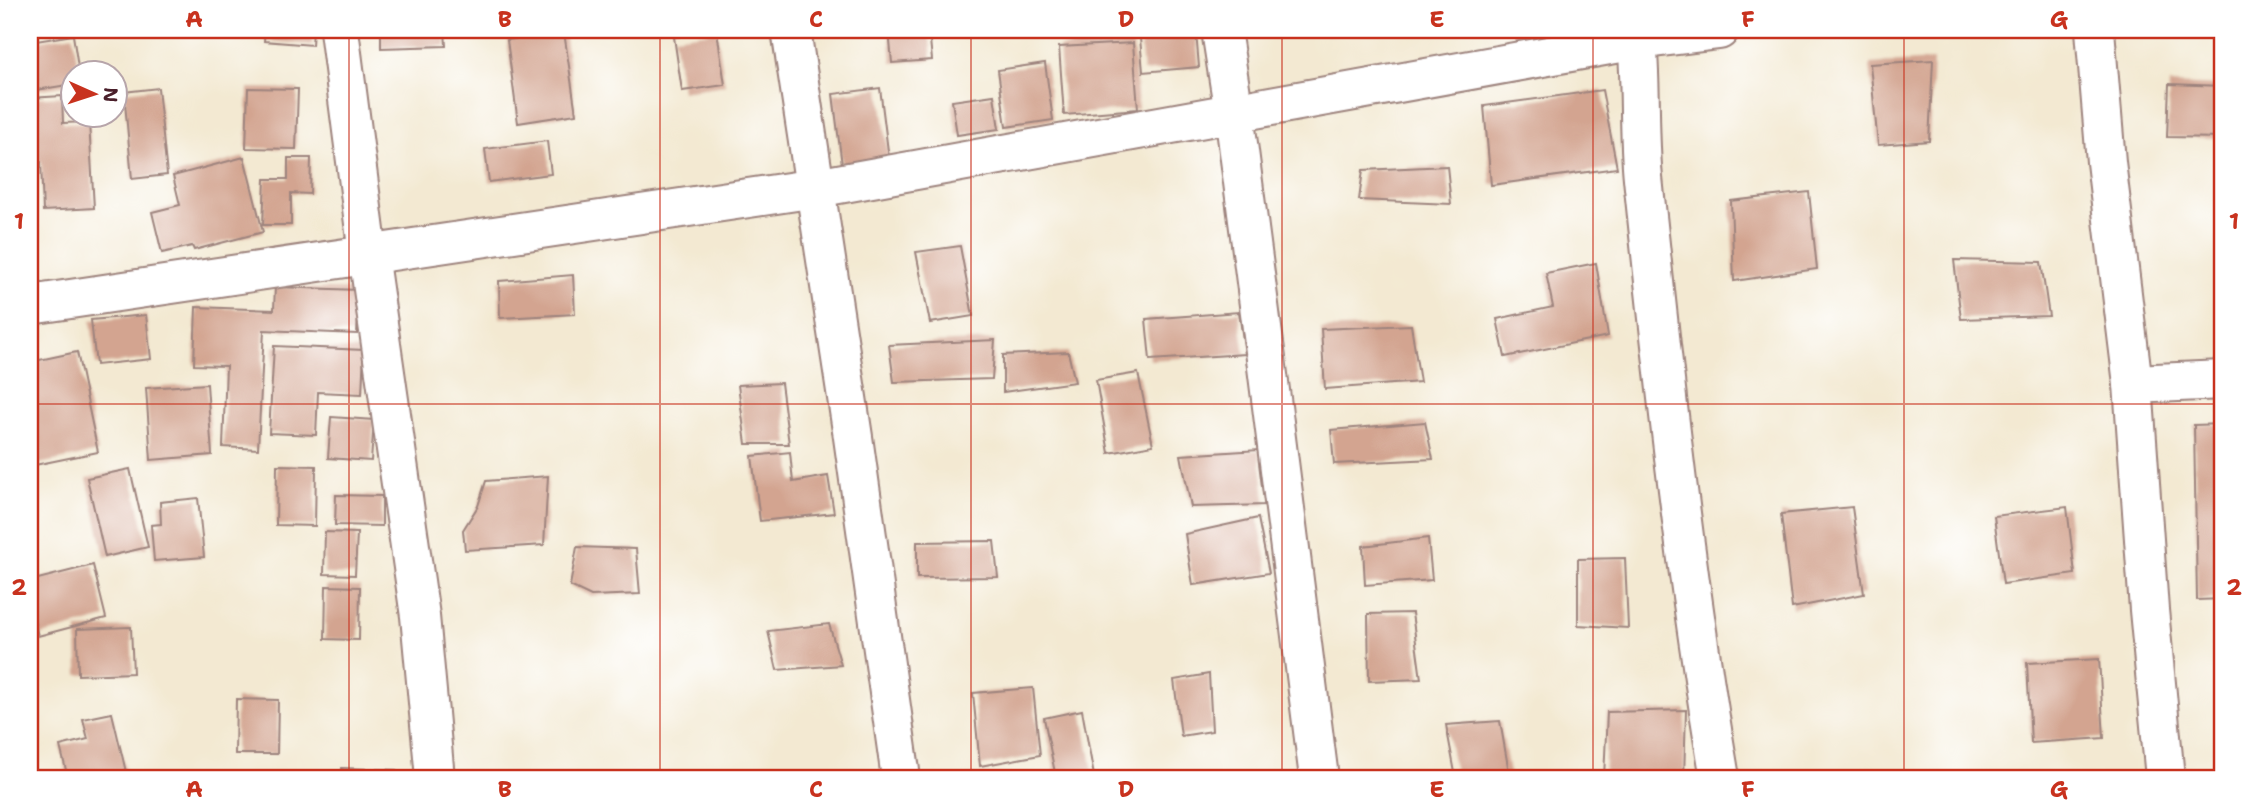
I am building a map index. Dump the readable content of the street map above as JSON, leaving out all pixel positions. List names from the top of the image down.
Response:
{
  "north": "right",
  "grid": {
    "columns": [
      "A",
      "B",
      "C",
      "D",
      "E",
      "F",
      "G"
    ],
    "rows": ["1", "2"]
  }
}
